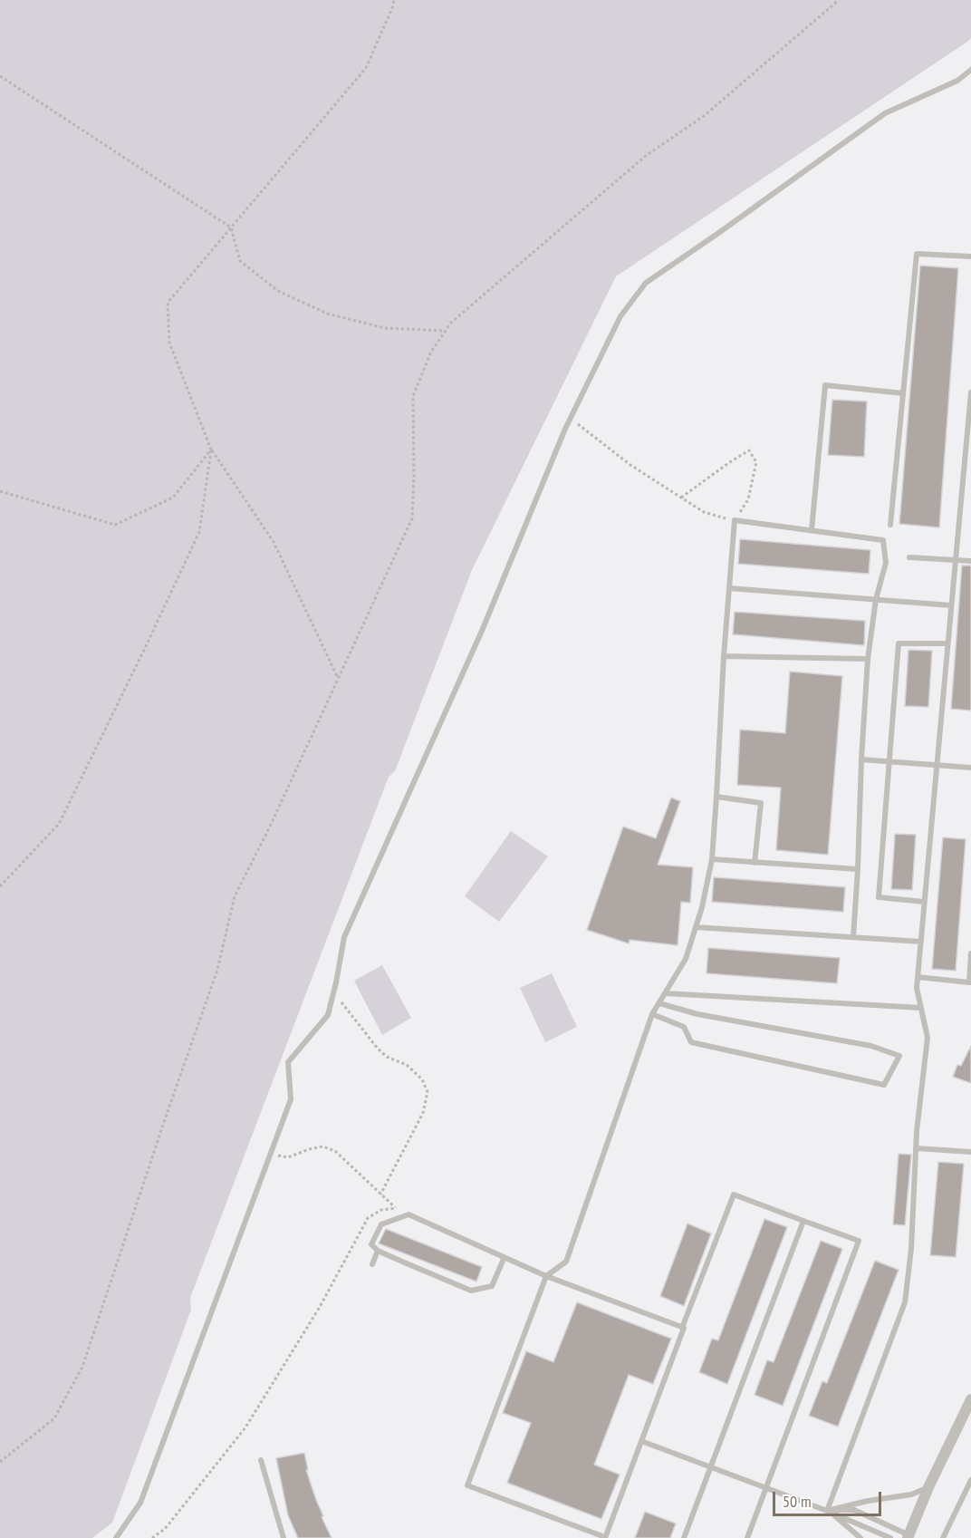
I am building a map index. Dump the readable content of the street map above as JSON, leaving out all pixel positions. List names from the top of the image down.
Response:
{
  "scale_bar": "50 m"
}
